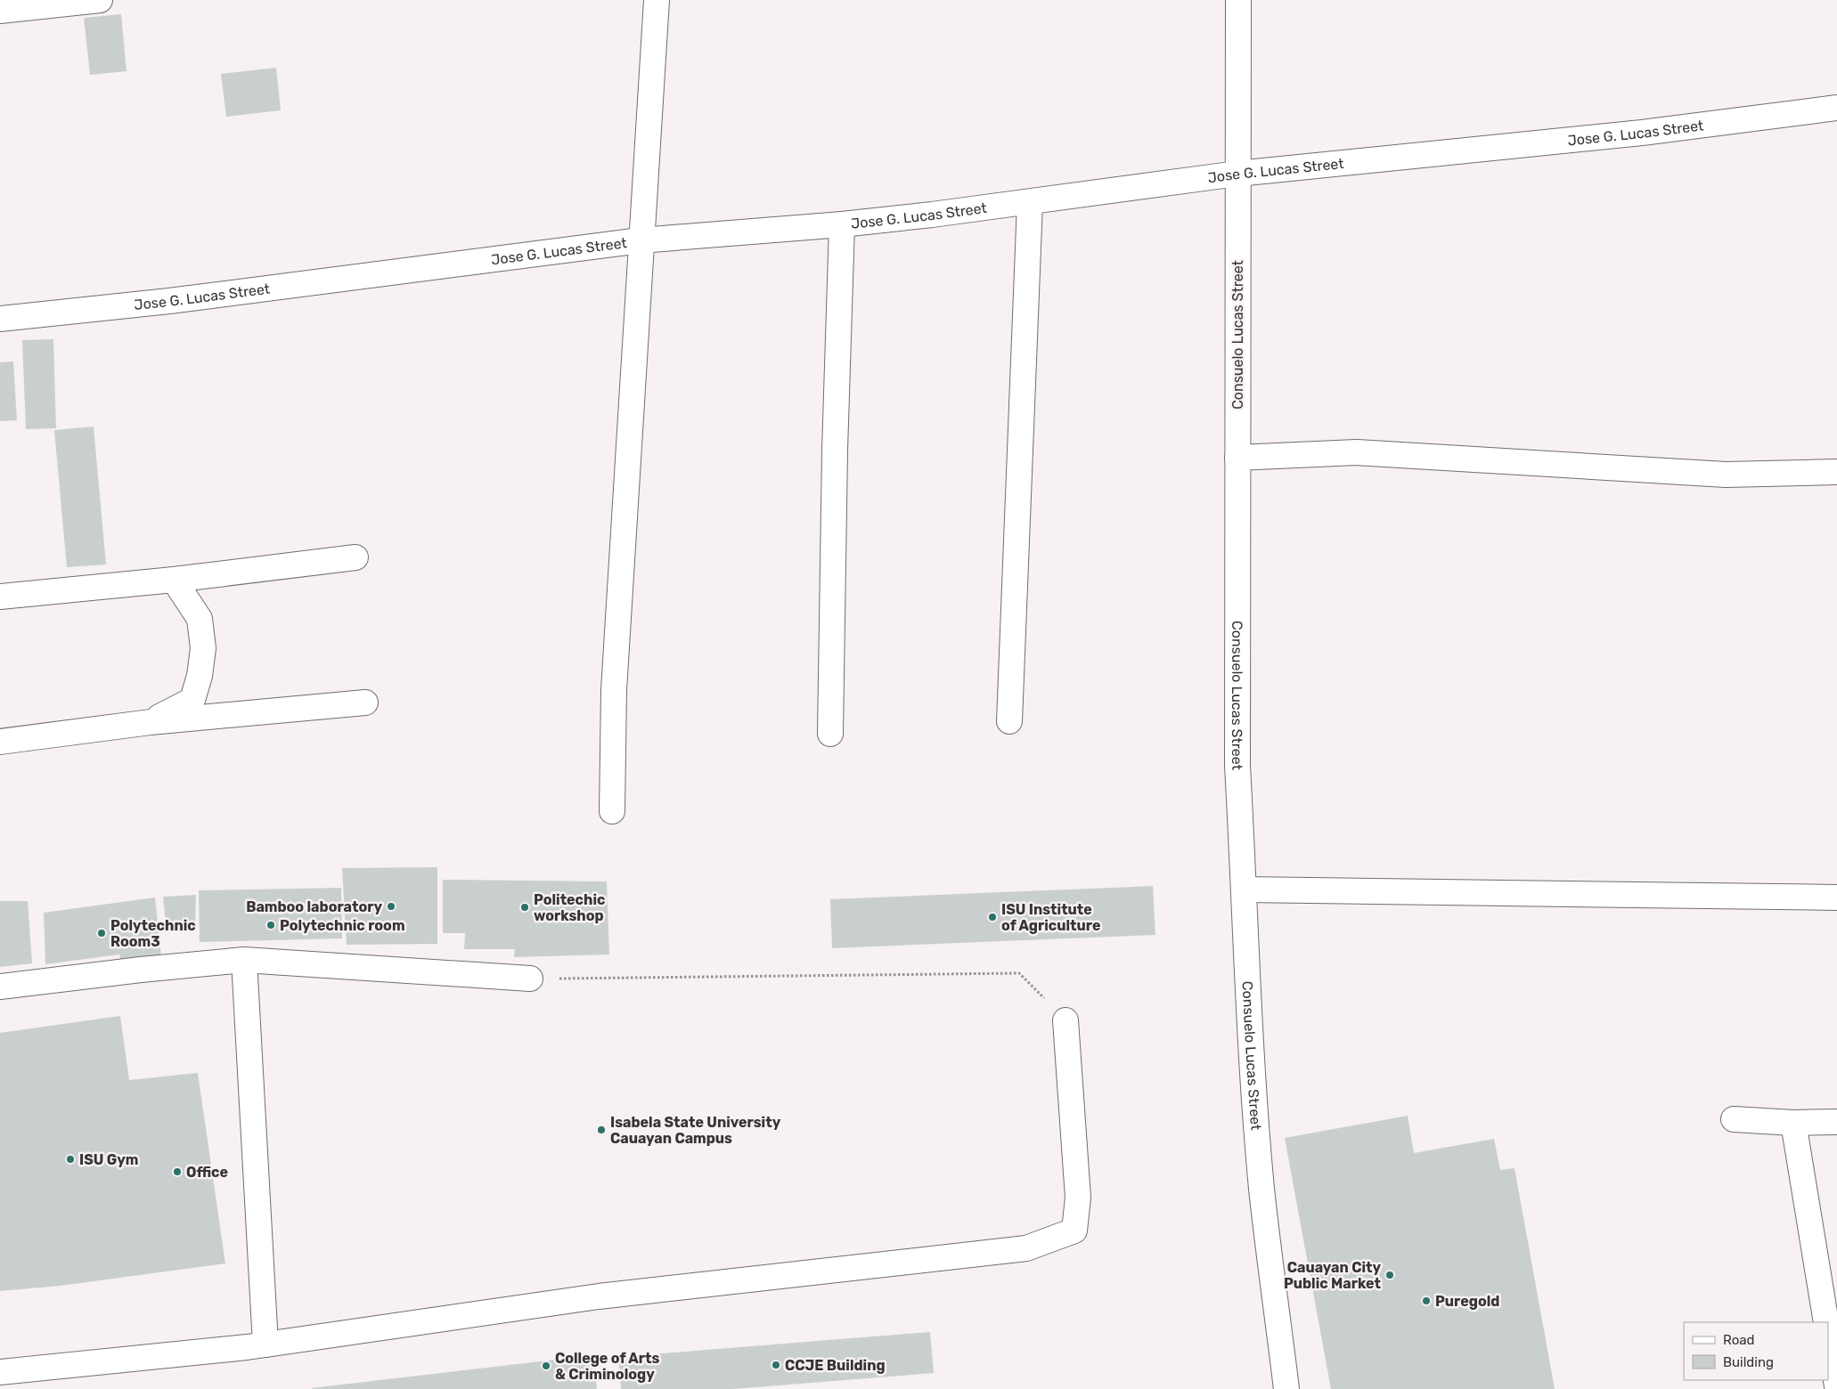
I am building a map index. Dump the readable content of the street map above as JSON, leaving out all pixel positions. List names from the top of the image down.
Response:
{
  "streets": {
    "street": ["Jose G. Lucas Street", "Consuelo Lucas Street"]
  },
  "crossings": [
    ["Jose G. Lucas Street", "Consuelo Lucas Street"]
  ],
  "places": [
    "Bamboo laboratory",
    "Politechic workshop",
    "ISU Institute of Agriculture",
    "Polytechnic room",
    "Polytechnic Room3",
    "Isabela State University Cauayan Campus",
    "ISU Gym",
    "Office",
    "Cauayan City Public Market",
    "Puregold",
    "CCJE Building",
    "College of Arts & Criminology"
  ],
  "legend": ["Road", "Building"]
}
